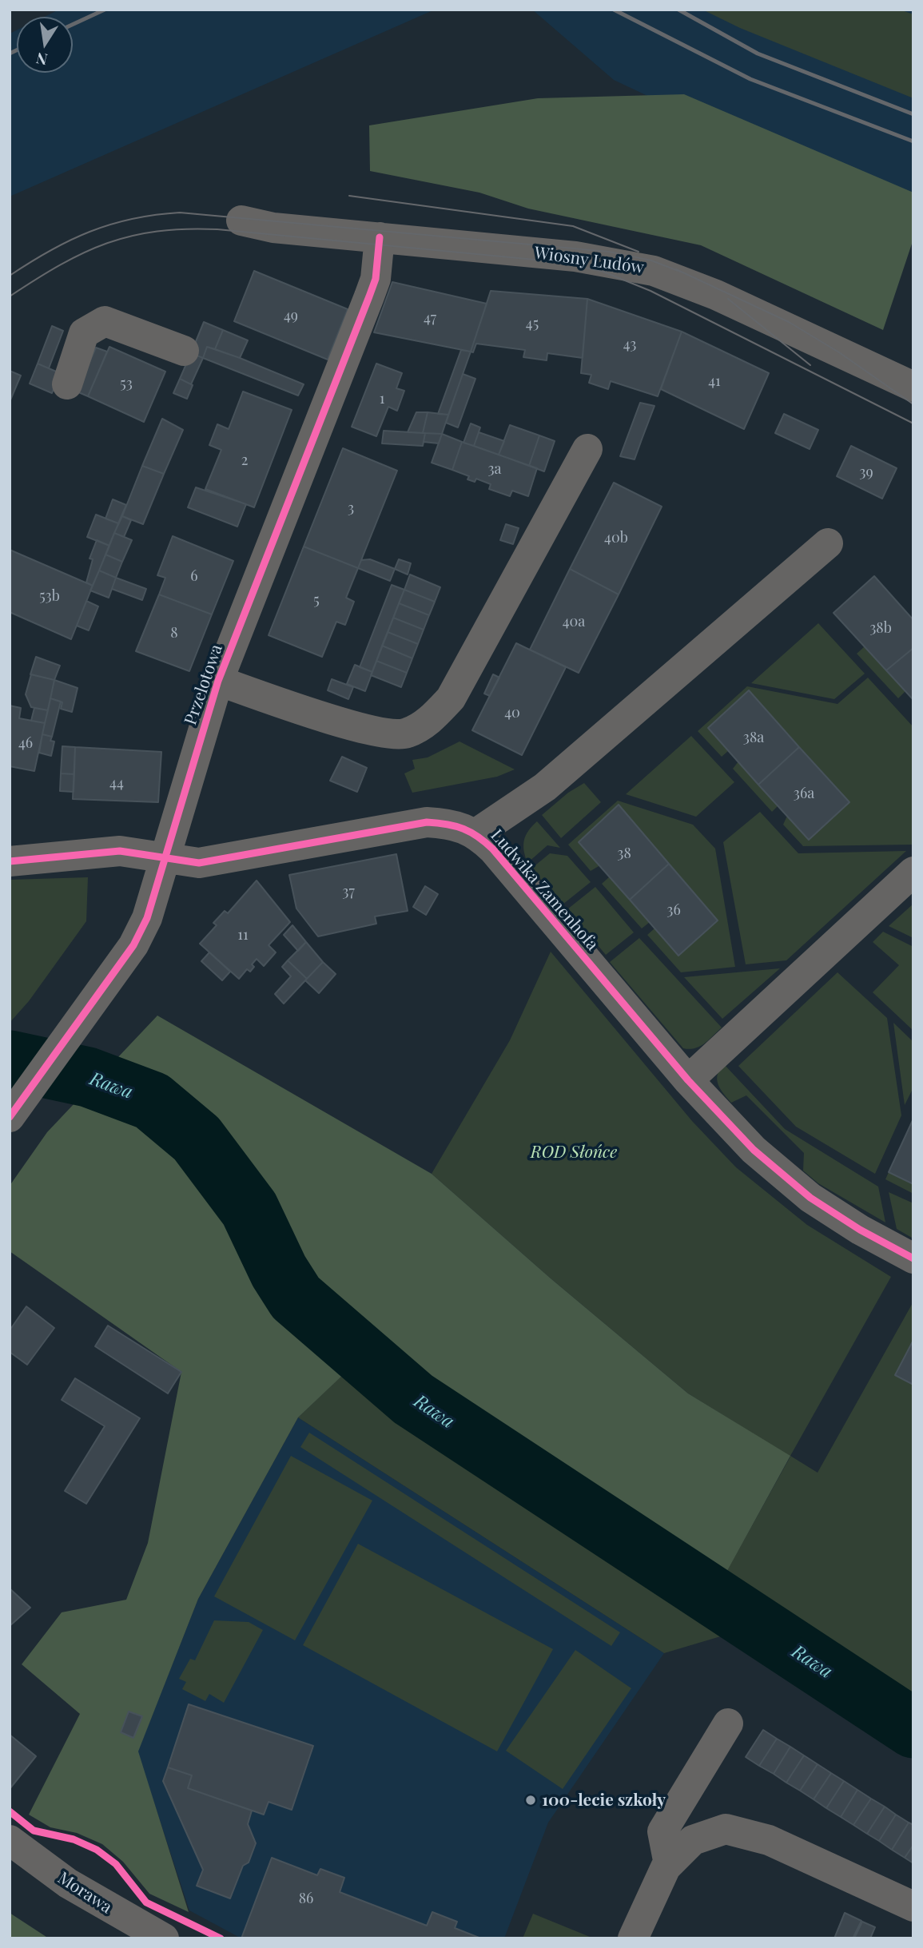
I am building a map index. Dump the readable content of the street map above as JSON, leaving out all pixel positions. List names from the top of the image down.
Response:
{
  "streets": {
    "street": [
      "Wiosny Ludów",
      "Przelotowa",
      "Ludwika Zamenhofa",
      "Morawa"
    ]
  },
  "crossings": [
    ["Wiosny Ludów", "Przelotowa"],
    ["Przelotowa", "Ludwika Zamenhofa"]
  ],
  "water": ["Rawa"],
  "parks": ["ROD Słońce"],
  "places": ["100-lecie szkoły"],
  "house_numbers": [
    "49",
    "47",
    "45",
    "43",
    "41",
    "53",
    "1",
    "2",
    "3a",
    "39",
    "3",
    "40b",
    "6",
    "53b",
    "5",
    "40a",
    "38b",
    "8",
    "40",
    "38a",
    "46",
    "44",
    "36a",
    "38",
    "37",
    "36",
    "11",
    "86"
  ],
  "north": "bottom"
}
